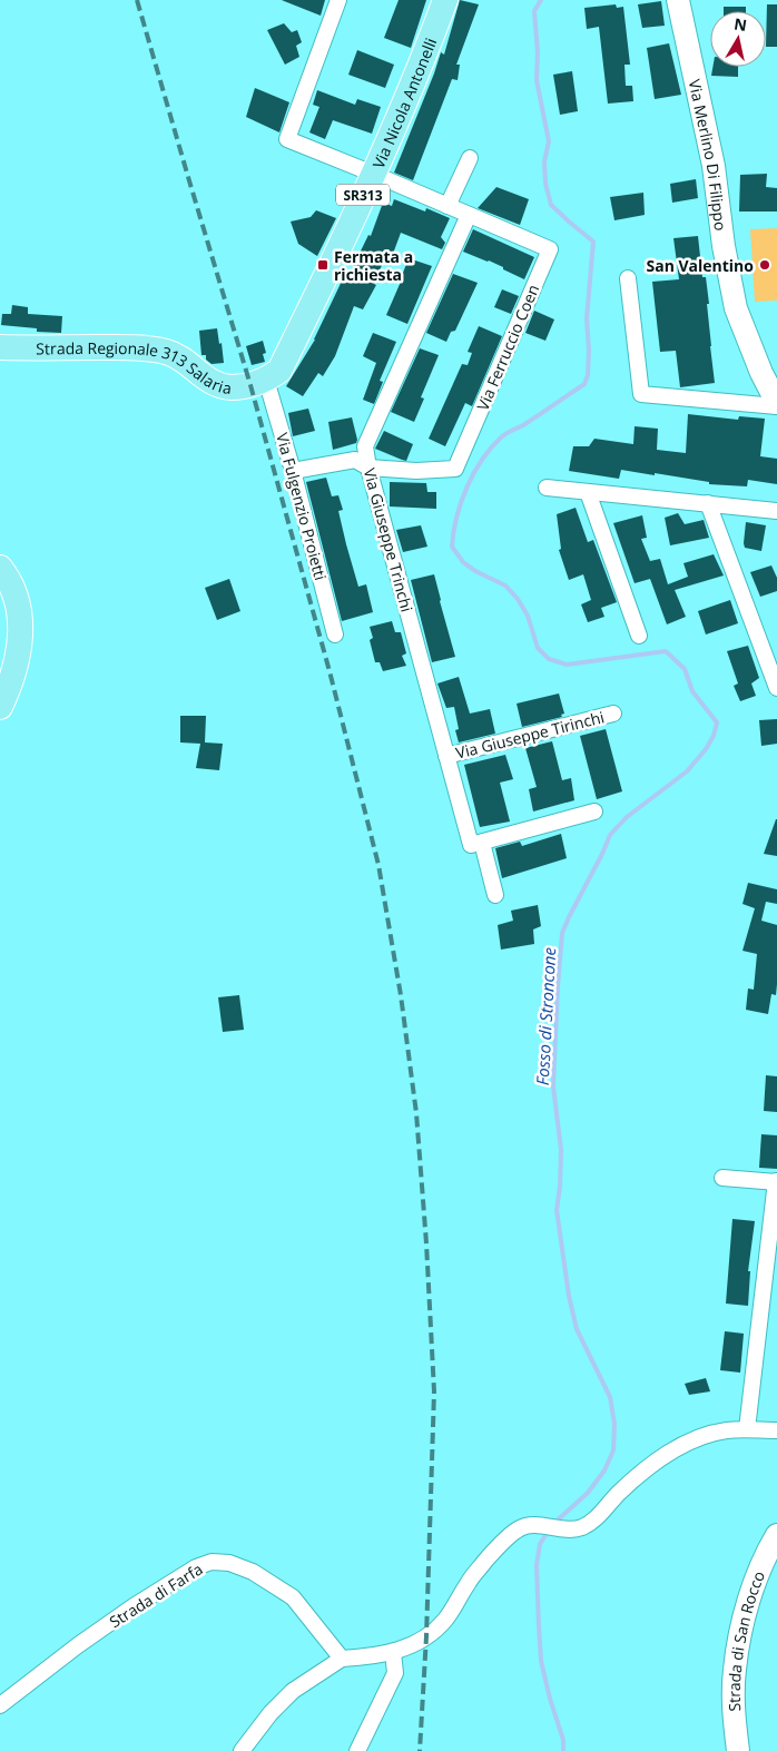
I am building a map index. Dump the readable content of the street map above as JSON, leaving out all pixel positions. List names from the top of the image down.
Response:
{
  "streets": {
    "main road": [
      "Via Nicola Antonelli",
      "Via Merlino Di Filippo",
      "SR313",
      "Strada Regionale 313 Salaria",
      "Strada di San Rocco"
    ],
    "street": [
      "Via Ferruccio Coen",
      "Via Fulgenzio Proietti",
      "Via Giuseppe Trinchi",
      "Via Giuseppe Tirinchi",
      "Strada di Farfa"
    ]
  },
  "crossings": [
    ["Via Nicola Antonelli", "Via Ferruccio Coen"],
    ["Via Nicola Antonelli", "Strada Regionale 313 Salaria"],
    ["Via Nicola Antonelli", "Via Fulgenzio Proietti"],
    ["Via Ferruccio Coen", "Via Fulgenzio Proietti"],
    ["Via Ferruccio Coen", "Via Giuseppe Trinchi"],
    ["Strada Regionale 313 Salaria", "Via Fulgenzio Proietti"],
    ["Via Giuseppe Trinchi", "Via Giuseppe Tirinchi"]
  ],
  "water": ["Fosso di Stroncone"],
  "places": {
    "transit": ["Fermata a richiesta"],
    "other": ["San Valentino"]
  },
  "north": "top"
}
